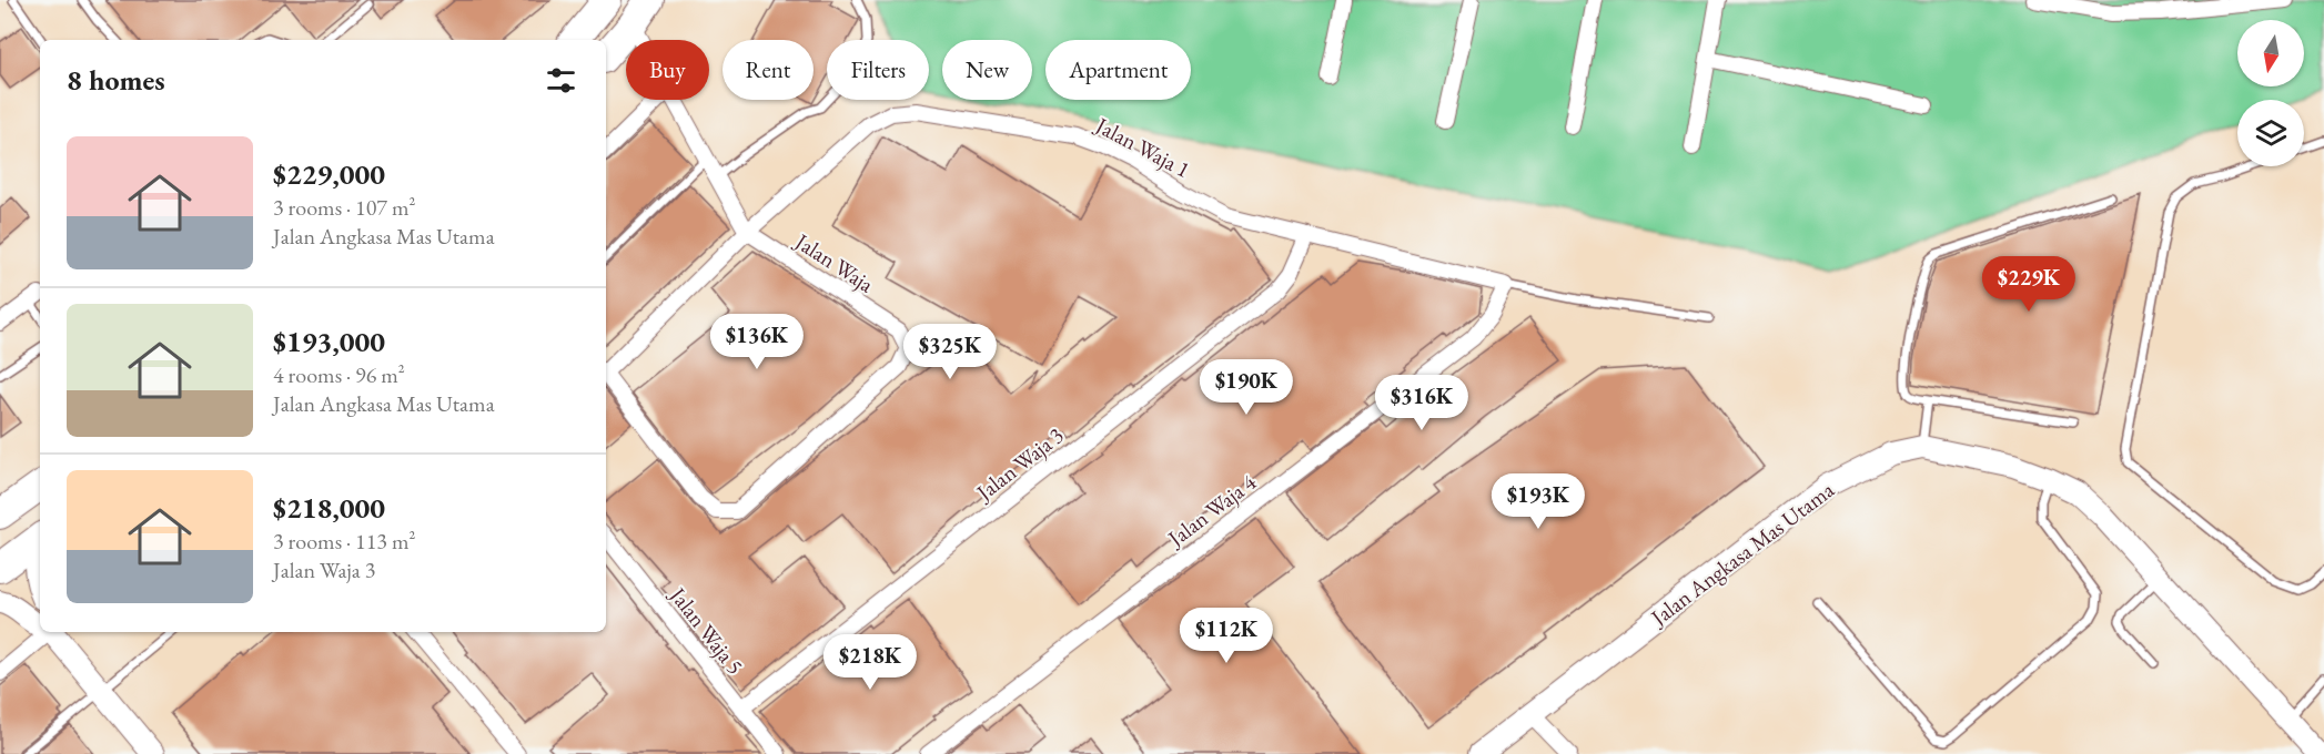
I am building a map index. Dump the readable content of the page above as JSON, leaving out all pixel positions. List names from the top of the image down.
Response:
{
  "streets": {
    "street": [
      "Jalan Waja 1",
      "Jalan Waja",
      "Jalan Waja 3",
      "Jalan Waja 4",
      "Jalan Angkasa Mas Utama",
      "Jalan Waja 5"
    ]
  },
  "crossings": [
    ["Jalan Waja 1", "Jalan Waja"],
    ["Jalan Waja 1", "Jalan Waja 3"],
    ["Jalan Waja 1", "Jalan Waja 4"],
    ["Jalan Waja 3", "Jalan Waja 5"]
  ],
  "north": "bottom",
  "page": {
    "chip": [
      "Buy",
      "Rent",
      "Filters",
      "New",
      "Apartment"
    ],
    "heading": "8 homes",
    "list": [
      {
        "name": "$229,000",
        "note": "3 rooms · 107 m² · Jalan Angkasa Mas Utama"
      },
      {
        "name": "$193,000",
        "note": "4 rooms · 96 m² · Jalan Angkasa Mas Utama"
      },
      {
        "name": "$218,000",
        "note": "3 rooms · 113 m² · Jalan Waja 3"
      }
    ],
    "price": [
      "$229K",
      "$136K",
      "$325K",
      "$190K",
      "$316K",
      "$193K",
      "$112K",
      "$218K"
    ]
  }
}
